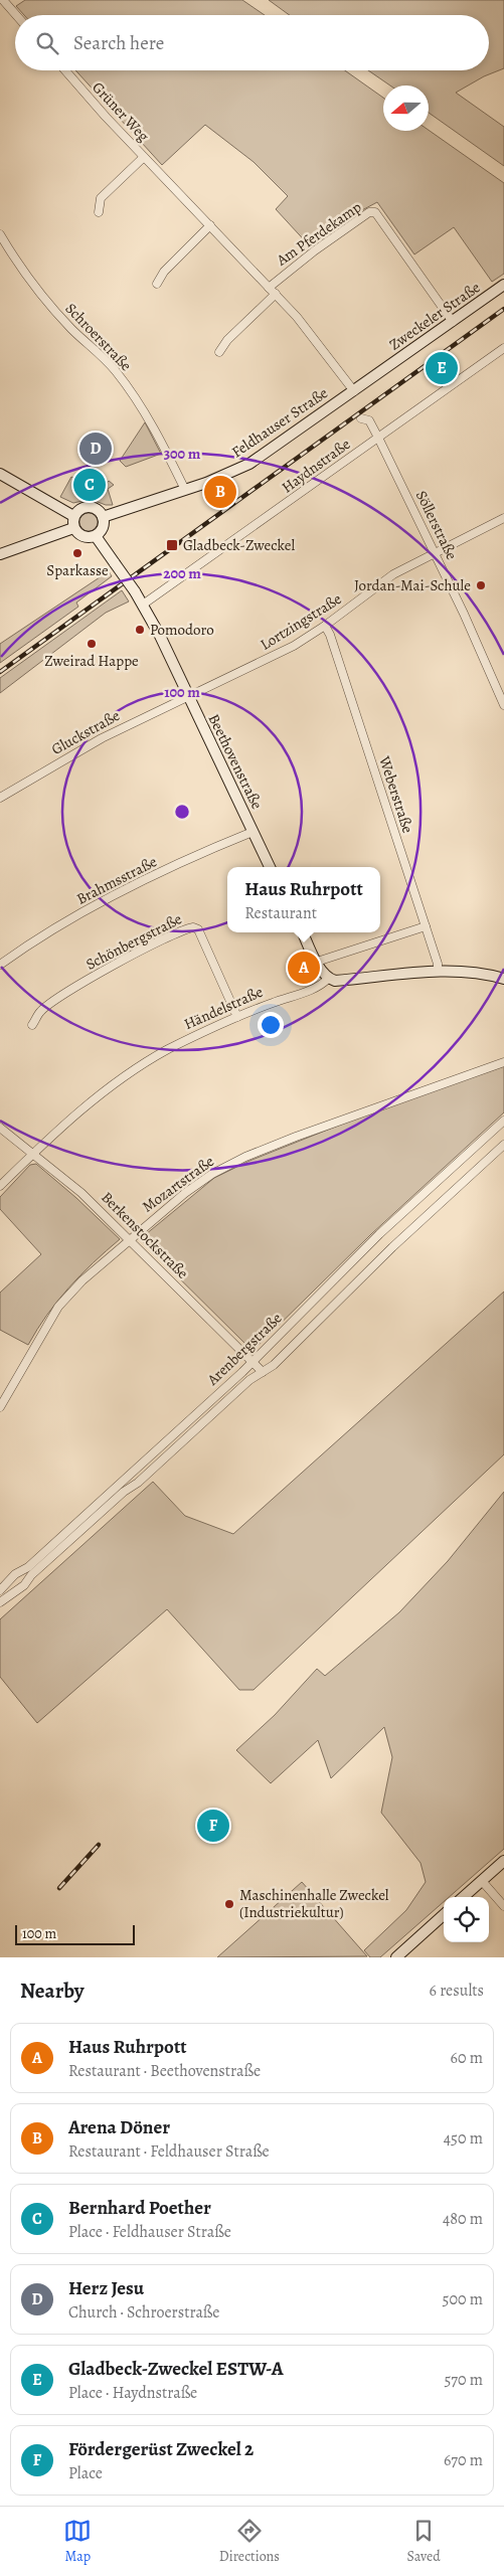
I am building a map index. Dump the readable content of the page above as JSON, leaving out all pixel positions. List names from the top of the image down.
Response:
{
  "streets": {
    "street": [
      "Grüner Weg",
      "Am Pferdekamp",
      "Zweckeler Straße",
      "Schroerstraße",
      "Feldhauser Straße",
      "Haydnstraße",
      "Söllerstraße",
      "Lortzingstraße",
      "Gluckstraße",
      "Beethovenstraße",
      "Weberstraße",
      "Brahmsstraße",
      "Schönbergstraße",
      "Händelstraße",
      "Mozartstraße",
      "Berkenstockstraße",
      "Arenbergstraße"
    ]
  },
  "crossings": [
    ["Grüner Weg", "Am Pferdekamp"],
    ["Grüner Weg", "Feldhauser Straße"],
    ["Am Pferdekamp", "Zweckeler Straße"],
    ["Zweckeler Straße", "Feldhauser Straße"],
    ["Schroerstraße", "Feldhauser Straße"],
    ["Feldhauser Straße", "Beethovenstraße"],
    ["Haydnstraße", "Söllerstraße"],
    ["Haydnstraße", "Beethovenstraße"],
    ["Söllerstraße", "Lortzingstraße"],
    ["Lortzingstraße", "Gluckstraße"],
    ["Lortzingstraße", "Beethovenstraße"],
    ["Lortzingstraße", "Weberstraße"],
    ["Gluckstraße", "Beethovenstraße"],
    ["Beethovenstraße", "Brahmsstraße"],
    ["Weberstraße", "Händelstraße"],
    ["Schönbergstraße", "Händelstraße"],
    ["Händelstraße", "Berkenstockstraße"],
    ["Mozartstraße", "Berkenstockstraße"],
    ["Berkenstockstraße", "Arenbergstraße"]
  ],
  "places": {
    "transit": ["Gladbeck-Zweckel"],
    "other": [
      "Sparkasse",
      "Jordan-Mai-Schule",
      "Pomodoro",
      "Zweirad Happe",
      "Maschinenhalle Zweckel (Industriekultur)"
    ]
  },
  "scale_bar": "100 m",
  "north": "left",
  "page": {
    "search": "Search here",
    "pins": [
      "E",
      "D",
      "C",
      "B",
      "A",
      "F"
    ],
    "popup": ["Haus Ruhrpott", "Restaurant"],
    "scale": "100 m",
    "heading": ["Nearby", "6 results"],
    "list": [
      {
        "mark": "A",
        "name": "Haus Ruhrpott",
        "note": "Restaurant · Beethovenstraße",
        "value": "60 m"
      },
      {
        "mark": "B",
        "name": "Arena Döner",
        "note": "Restaurant · Feldhauser Straße",
        "value": "450 m"
      },
      {
        "mark": "C",
        "name": "Bernhard Poether",
        "note": "Place · Feldhauser Straße",
        "value": "480 m"
      },
      {
        "mark": "D",
        "name": "Herz Jesu",
        "note": "Church · Schroerstraße",
        "value": "500 m"
      },
      {
        "mark": "E",
        "name": "Gladbeck-Zweckel ESTW-A",
        "note": "Place · Haydnstraße",
        "value": "570 m"
      },
      {
        "mark": "F",
        "name": "Fördergerüst Zweckel 2",
        "note": "Place",
        "value": "670 m"
      }
    ],
    "nav": ["Map", "Directions", "Saved"]
  },
  "rings": ["300 m", "200 m", "100 m"]
}
